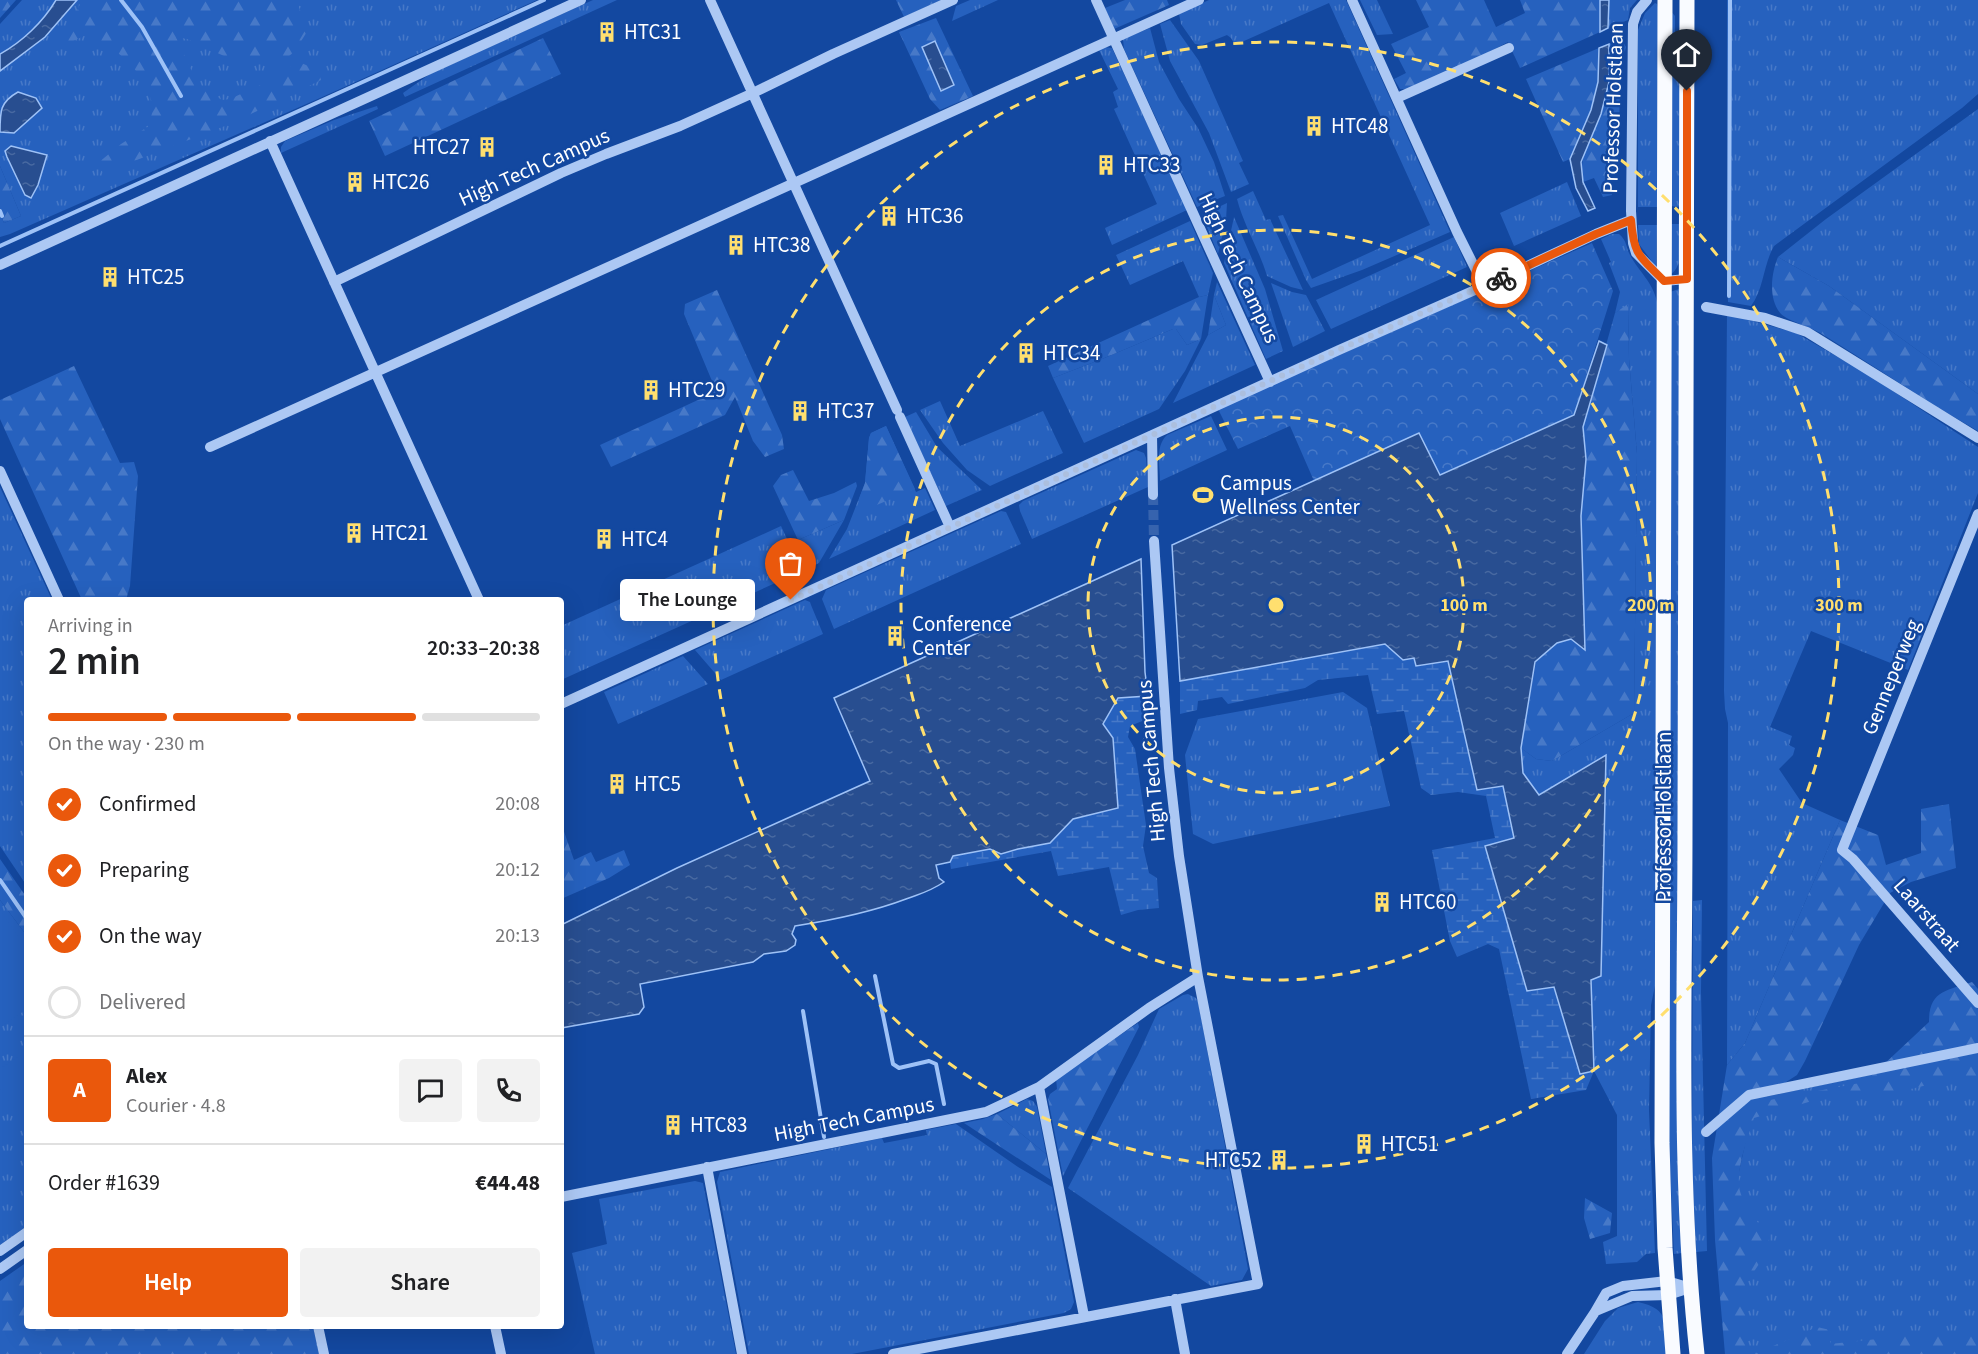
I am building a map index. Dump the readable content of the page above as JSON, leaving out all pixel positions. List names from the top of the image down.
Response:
{
  "streets": {
    "main road": ["Professor Holstlaan"],
    "street": ["High Tech Campus", "Genneperweg", "Laarstraat"]
  },
  "crossings": [
    ["Genneperweg", "Laarstraat"]
  ],
  "places": {
    "building": [
      "HTC31",
      "HTC48",
      "HTC27",
      "HTC33",
      "HTC26",
      "HTC36",
      "HTC38",
      "HTC25",
      "HTC34",
      "HTC29",
      "HTC37",
      "HTC21",
      "HTC4",
      "Conference Center",
      "HTC5",
      "HTC60",
      "HTC83",
      "HTC51",
      "HTC52"
    ],
    "sports": ["Campus Wellness Center"],
    "other": ["The Lounge"]
  },
  "page": {
    "bubble": "The Lounge",
    "heading": ["2 min", "Arriving in", "20:33–20:38"],
    "panel": [
      "Alex",
      "Courier · 4.8",
      "Order #1639",
      "€44.48"
    ],
    "bar": "On the way · 230 m",
    "list": [
      ["Confirmed", "20:08"],
      ["Preparing", "20:12"],
      ["On the way", "20:13"],
      "Delivered"
    ],
    "round": "A",
    "buttons": ["Help", "Share"]
  },
  "rings": ["100 m", "200 m", "300 m"]
}
